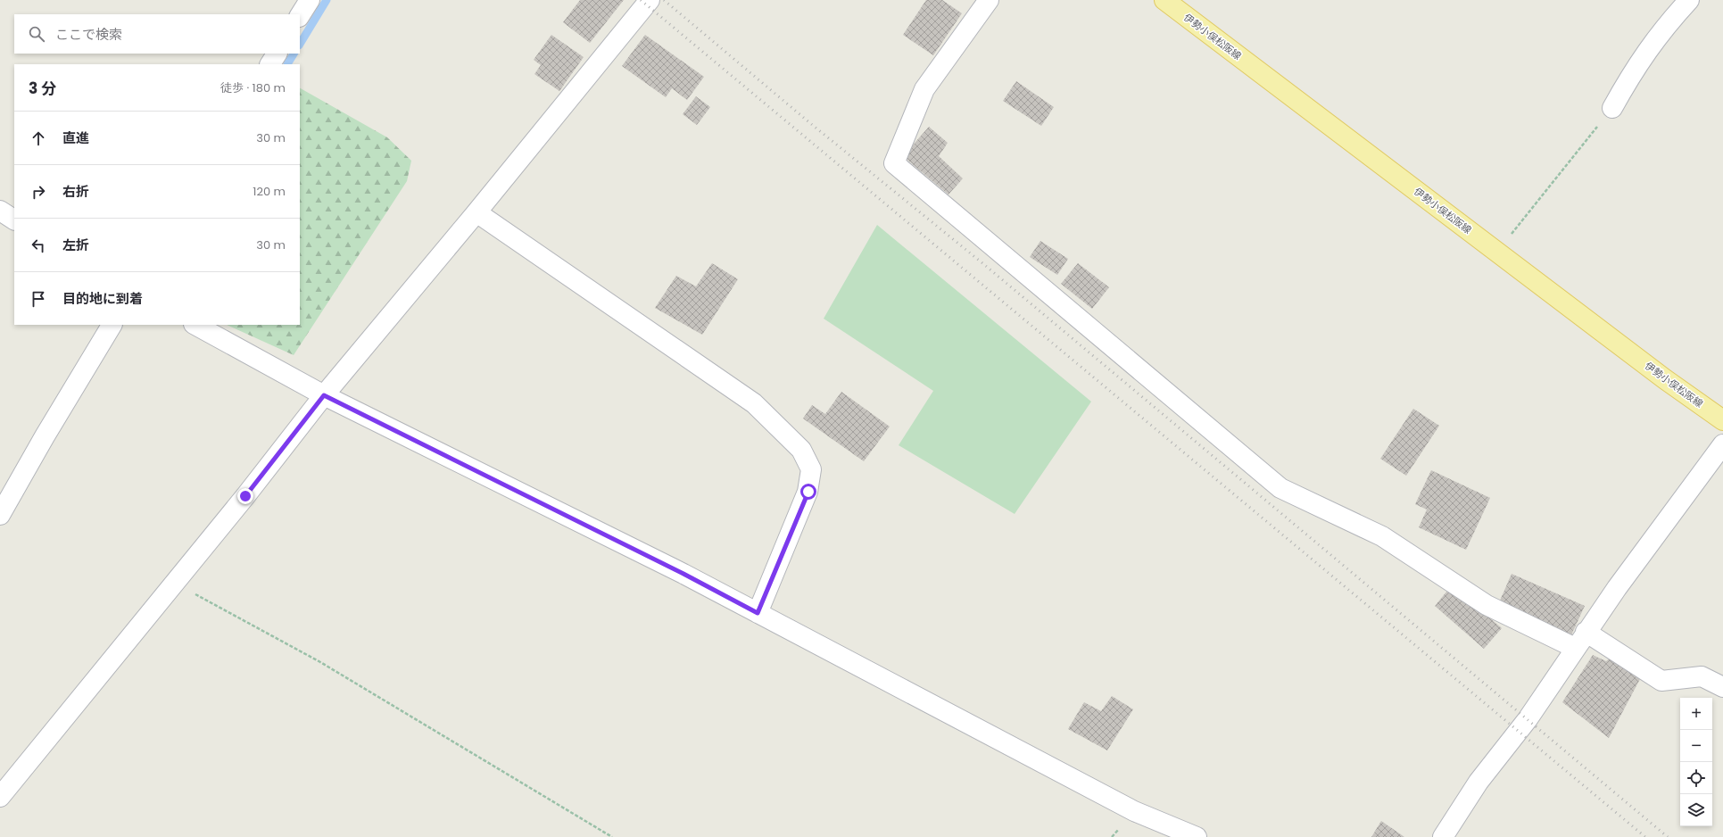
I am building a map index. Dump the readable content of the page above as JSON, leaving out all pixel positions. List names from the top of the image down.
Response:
{
  "streets": {
    "main road": ["伊勢小俣松阪線"]
  },
  "page": {
    "search": "ここで検索",
    "heading": ["3 分", "徒歩 · 180 m"],
    "list": [
      ["直進", "30 m"],
      ["右折", "120 m"],
      ["左折", "30 m"],
      "目的地に到着"
    ],
    "map_buttons": ["+", "−"]
  }
}
